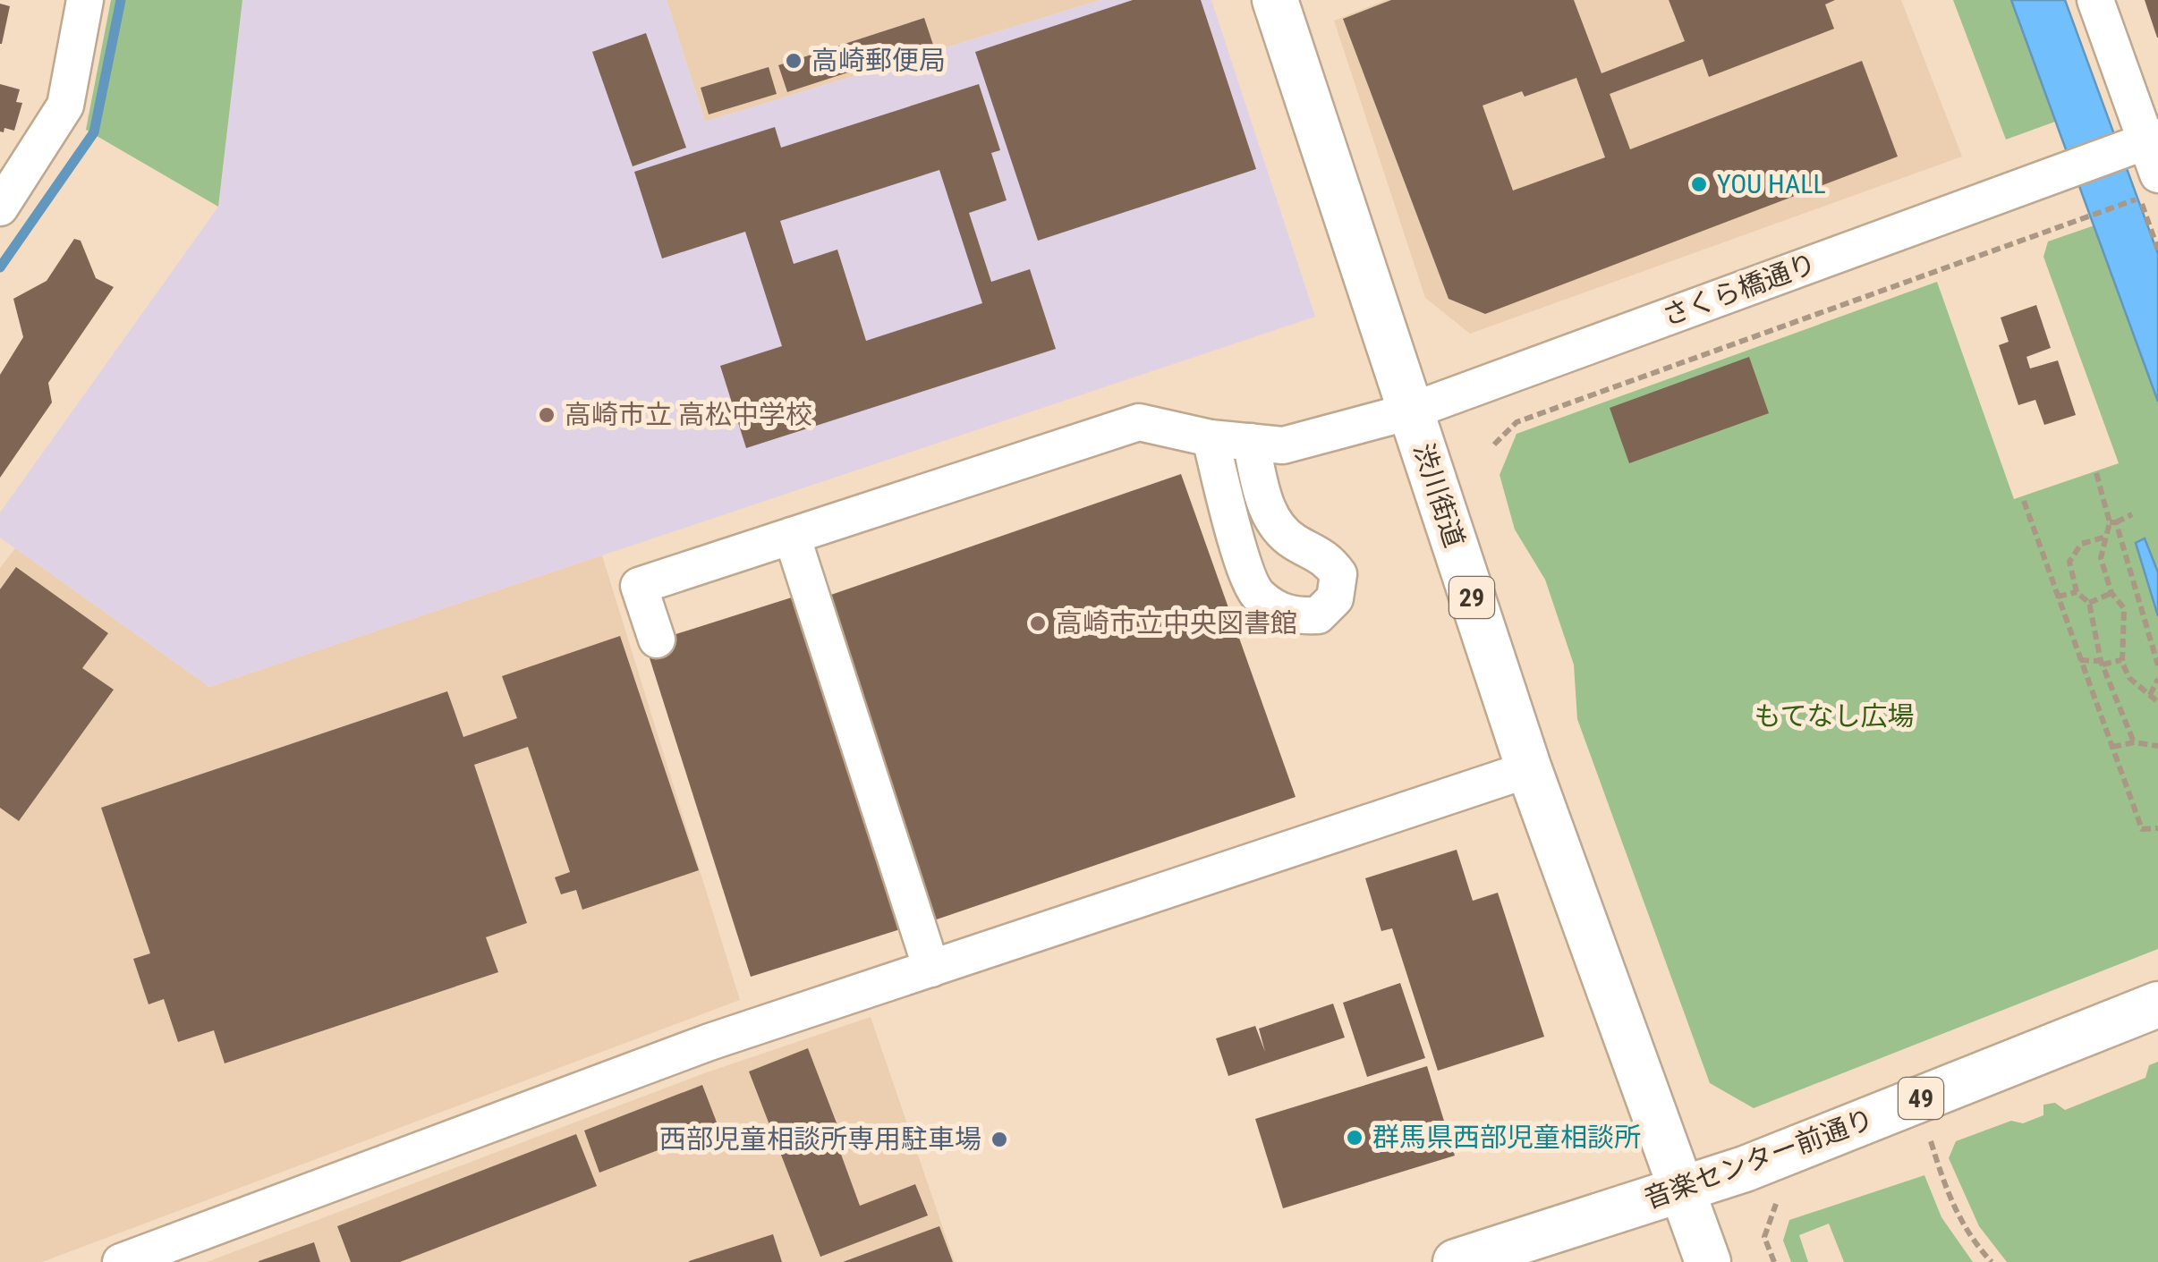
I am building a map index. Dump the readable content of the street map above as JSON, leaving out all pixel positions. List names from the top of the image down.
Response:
{
  "streets": {
    "main road": [
      "渋川街道",
      "29",
      "49",
      "音楽センター前通り"
    ],
    "street": ["さくら橋通り"]
  },
  "crossings": [
    ["さくら橋通り", "渋川街道"],
    ["渋川街道", "29"],
    ["渋川街道", "音楽センター前通り"],
    ["29", "音楽センター前通り"]
  ],
  "parks": ["もてなし広場"],
  "places": [
    "高崎郵便局",
    "YOU HALL",
    "高崎市立 高松中学校",
    "高崎市立中央図書館",
    "群馬県西部児童相談所",
    "西部児童相談所専用駐車場"
  ]
}
